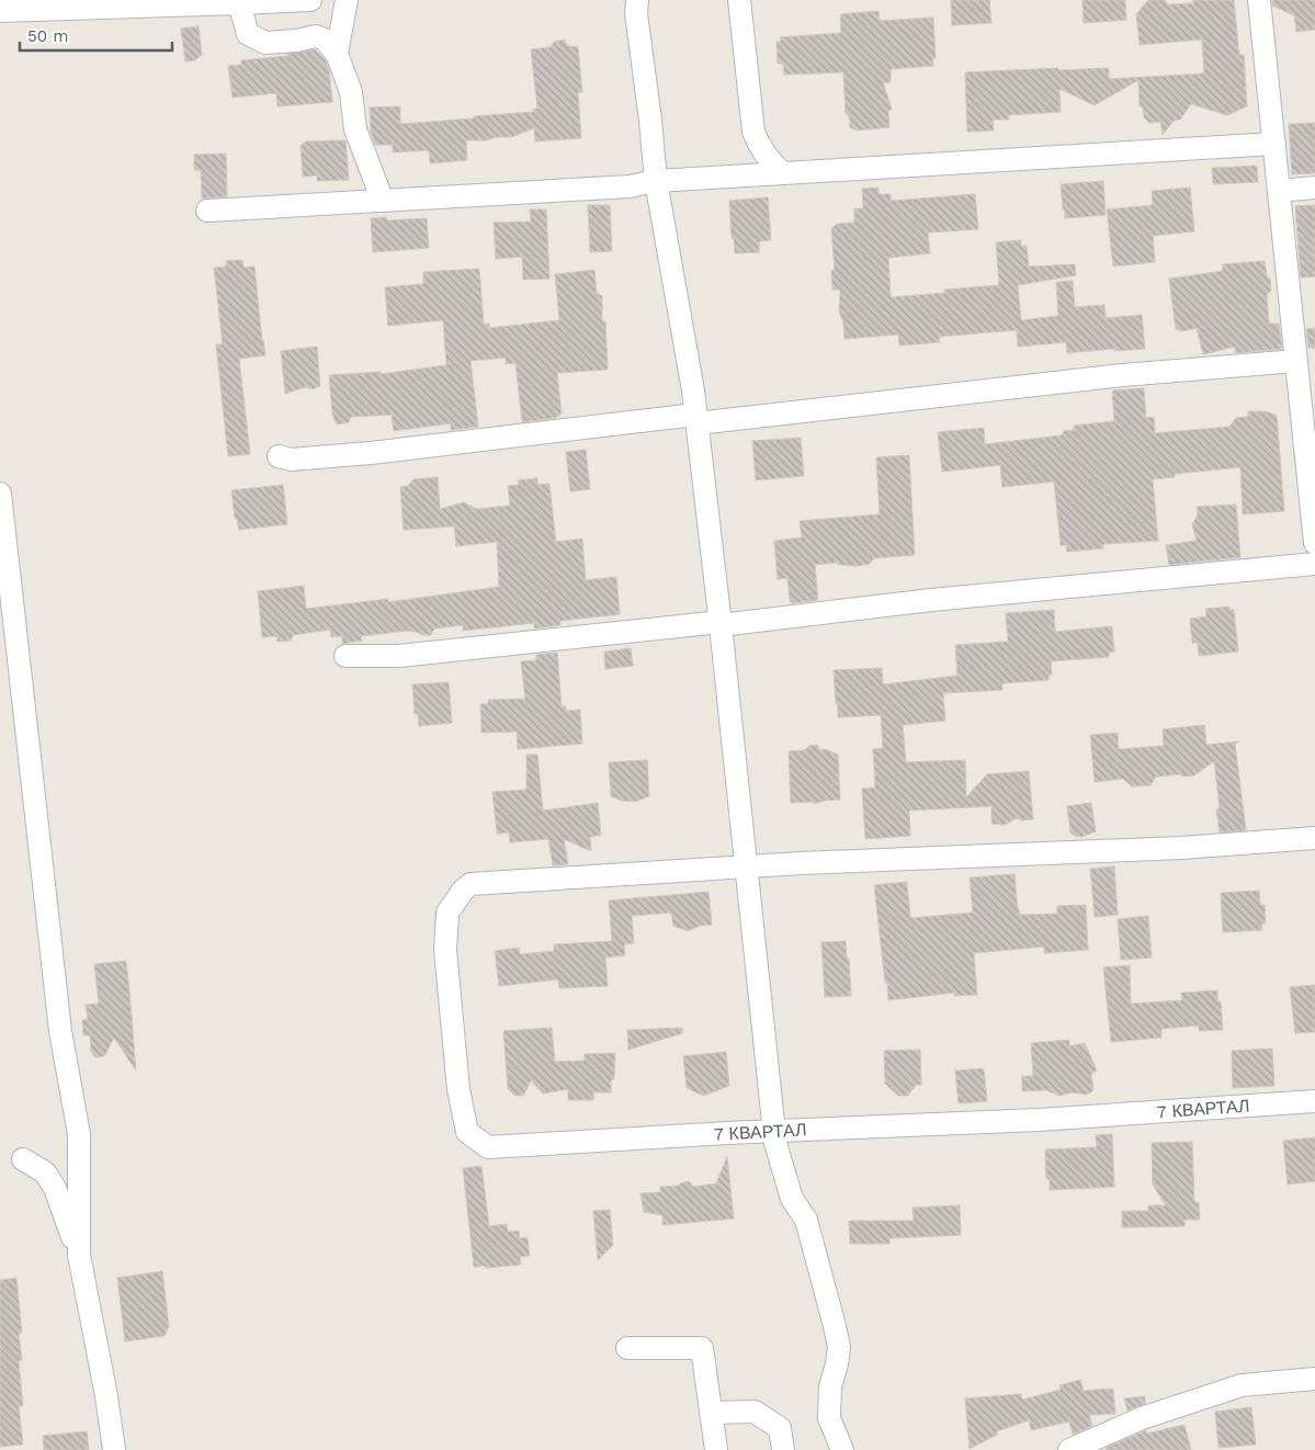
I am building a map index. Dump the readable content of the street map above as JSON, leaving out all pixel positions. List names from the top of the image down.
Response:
{
  "streets": {
    "street": ["7 КВАРТАЛ"]
  },
  "scale_bar": "50 m"
}
